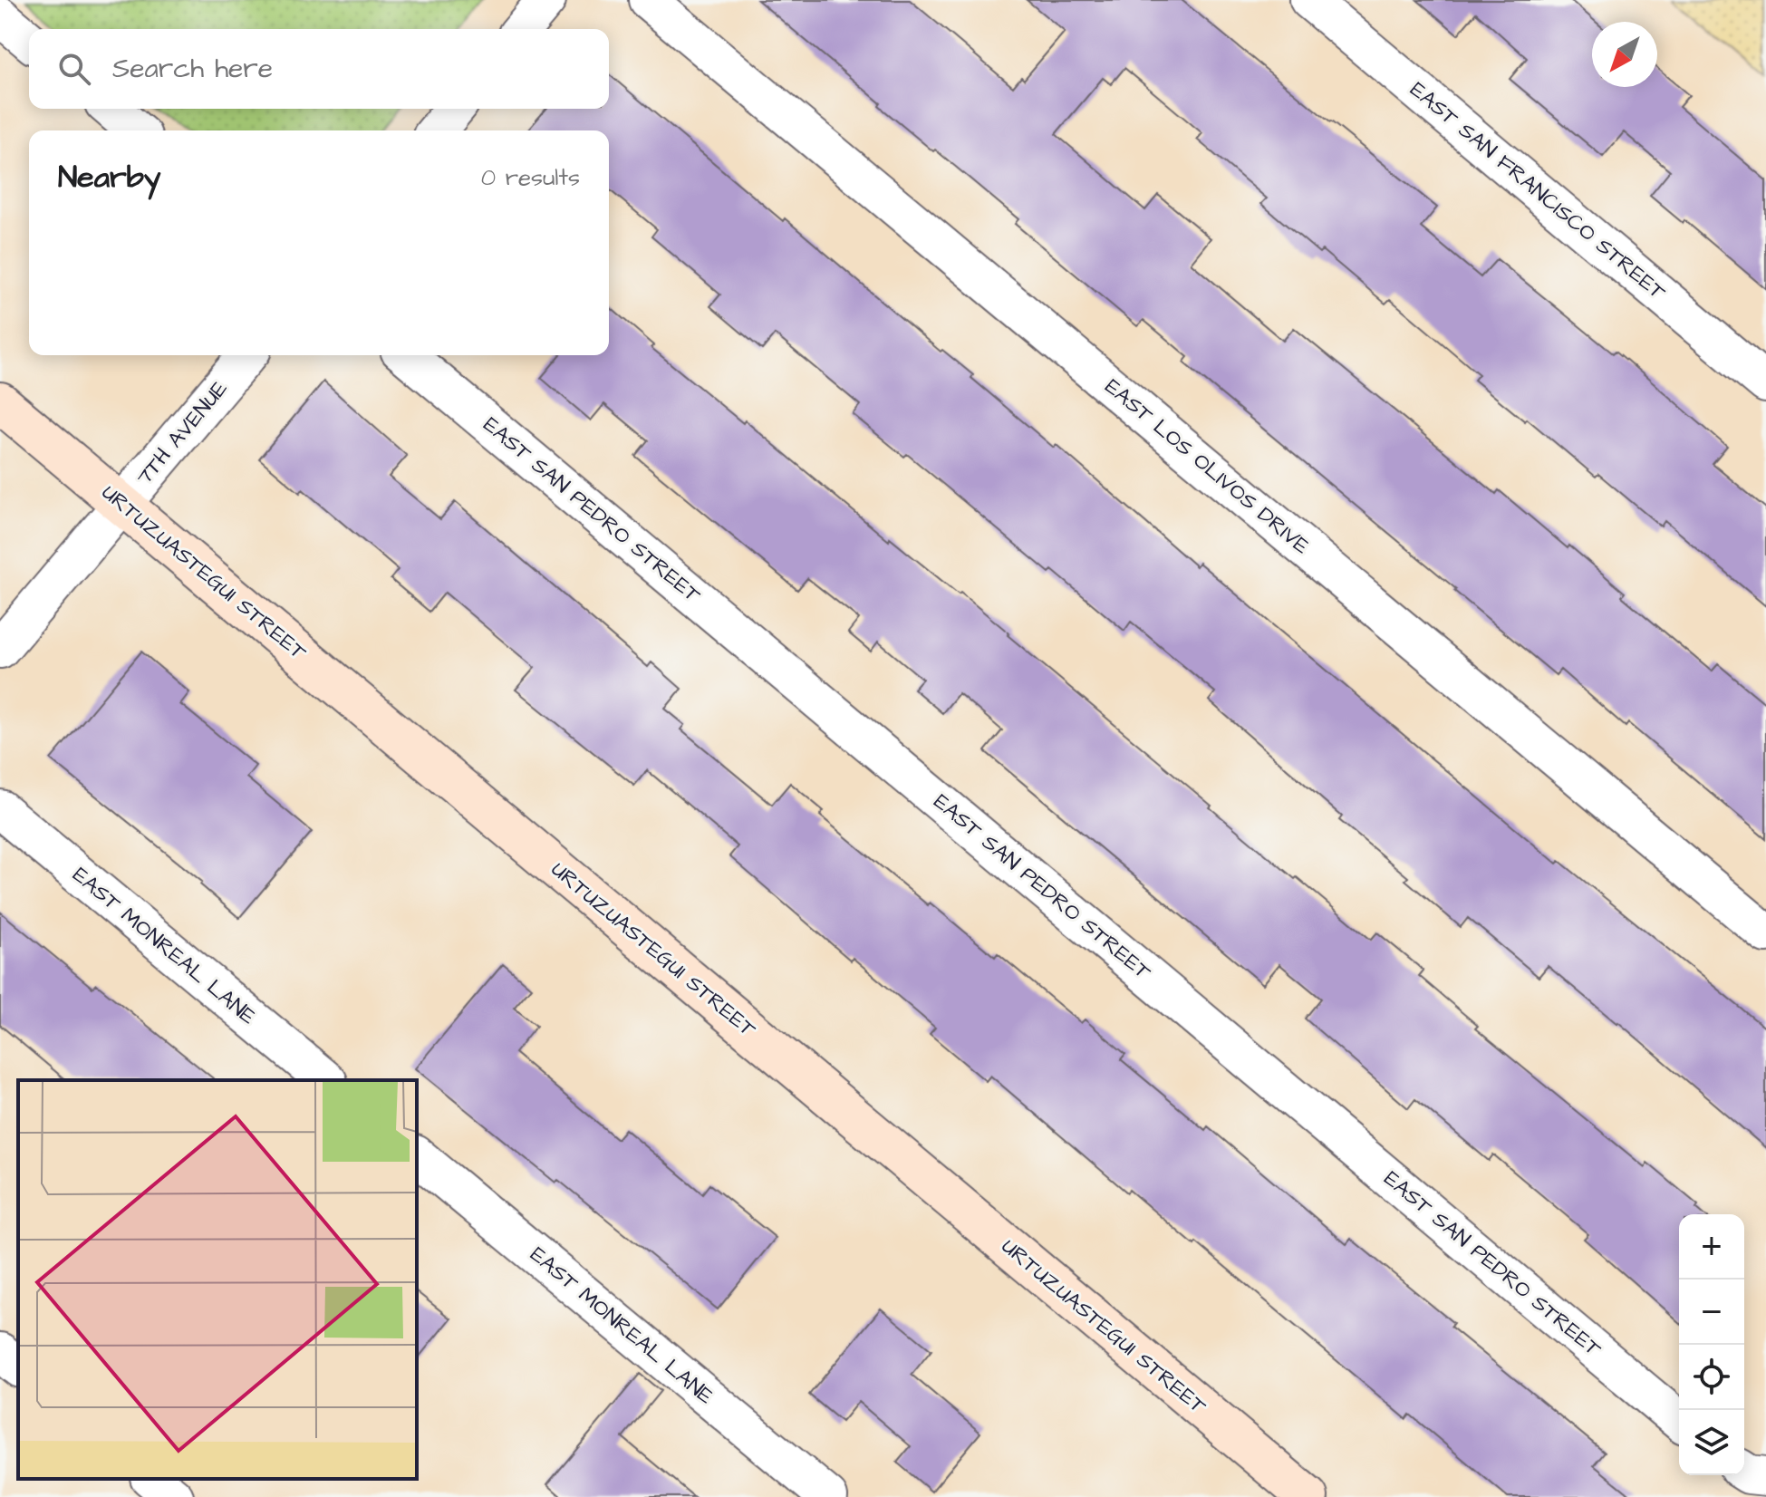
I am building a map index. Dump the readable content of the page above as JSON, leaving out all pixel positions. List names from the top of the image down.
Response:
{
  "streets": {
    "main road": ["URTUZUASTEGUI STREET"],
    "street": [
      "EAST SAN FRANCISCO STREET",
      "7TH AVENUE",
      "EAST LOS OLIVOS DRIVE",
      "EAST SAN PEDRO STREET",
      "EAST MONREAL LANE"
    ]
  },
  "crossings": [
    ["7TH AVENUE", "URTUZUASTEGUI STREET"]
  ],
  "north": "bottom left",
  "page": {
    "search": "Search here",
    "heading": ["Nearby", "0 results"],
    "map_buttons": ["+", "−"]
  }
}
